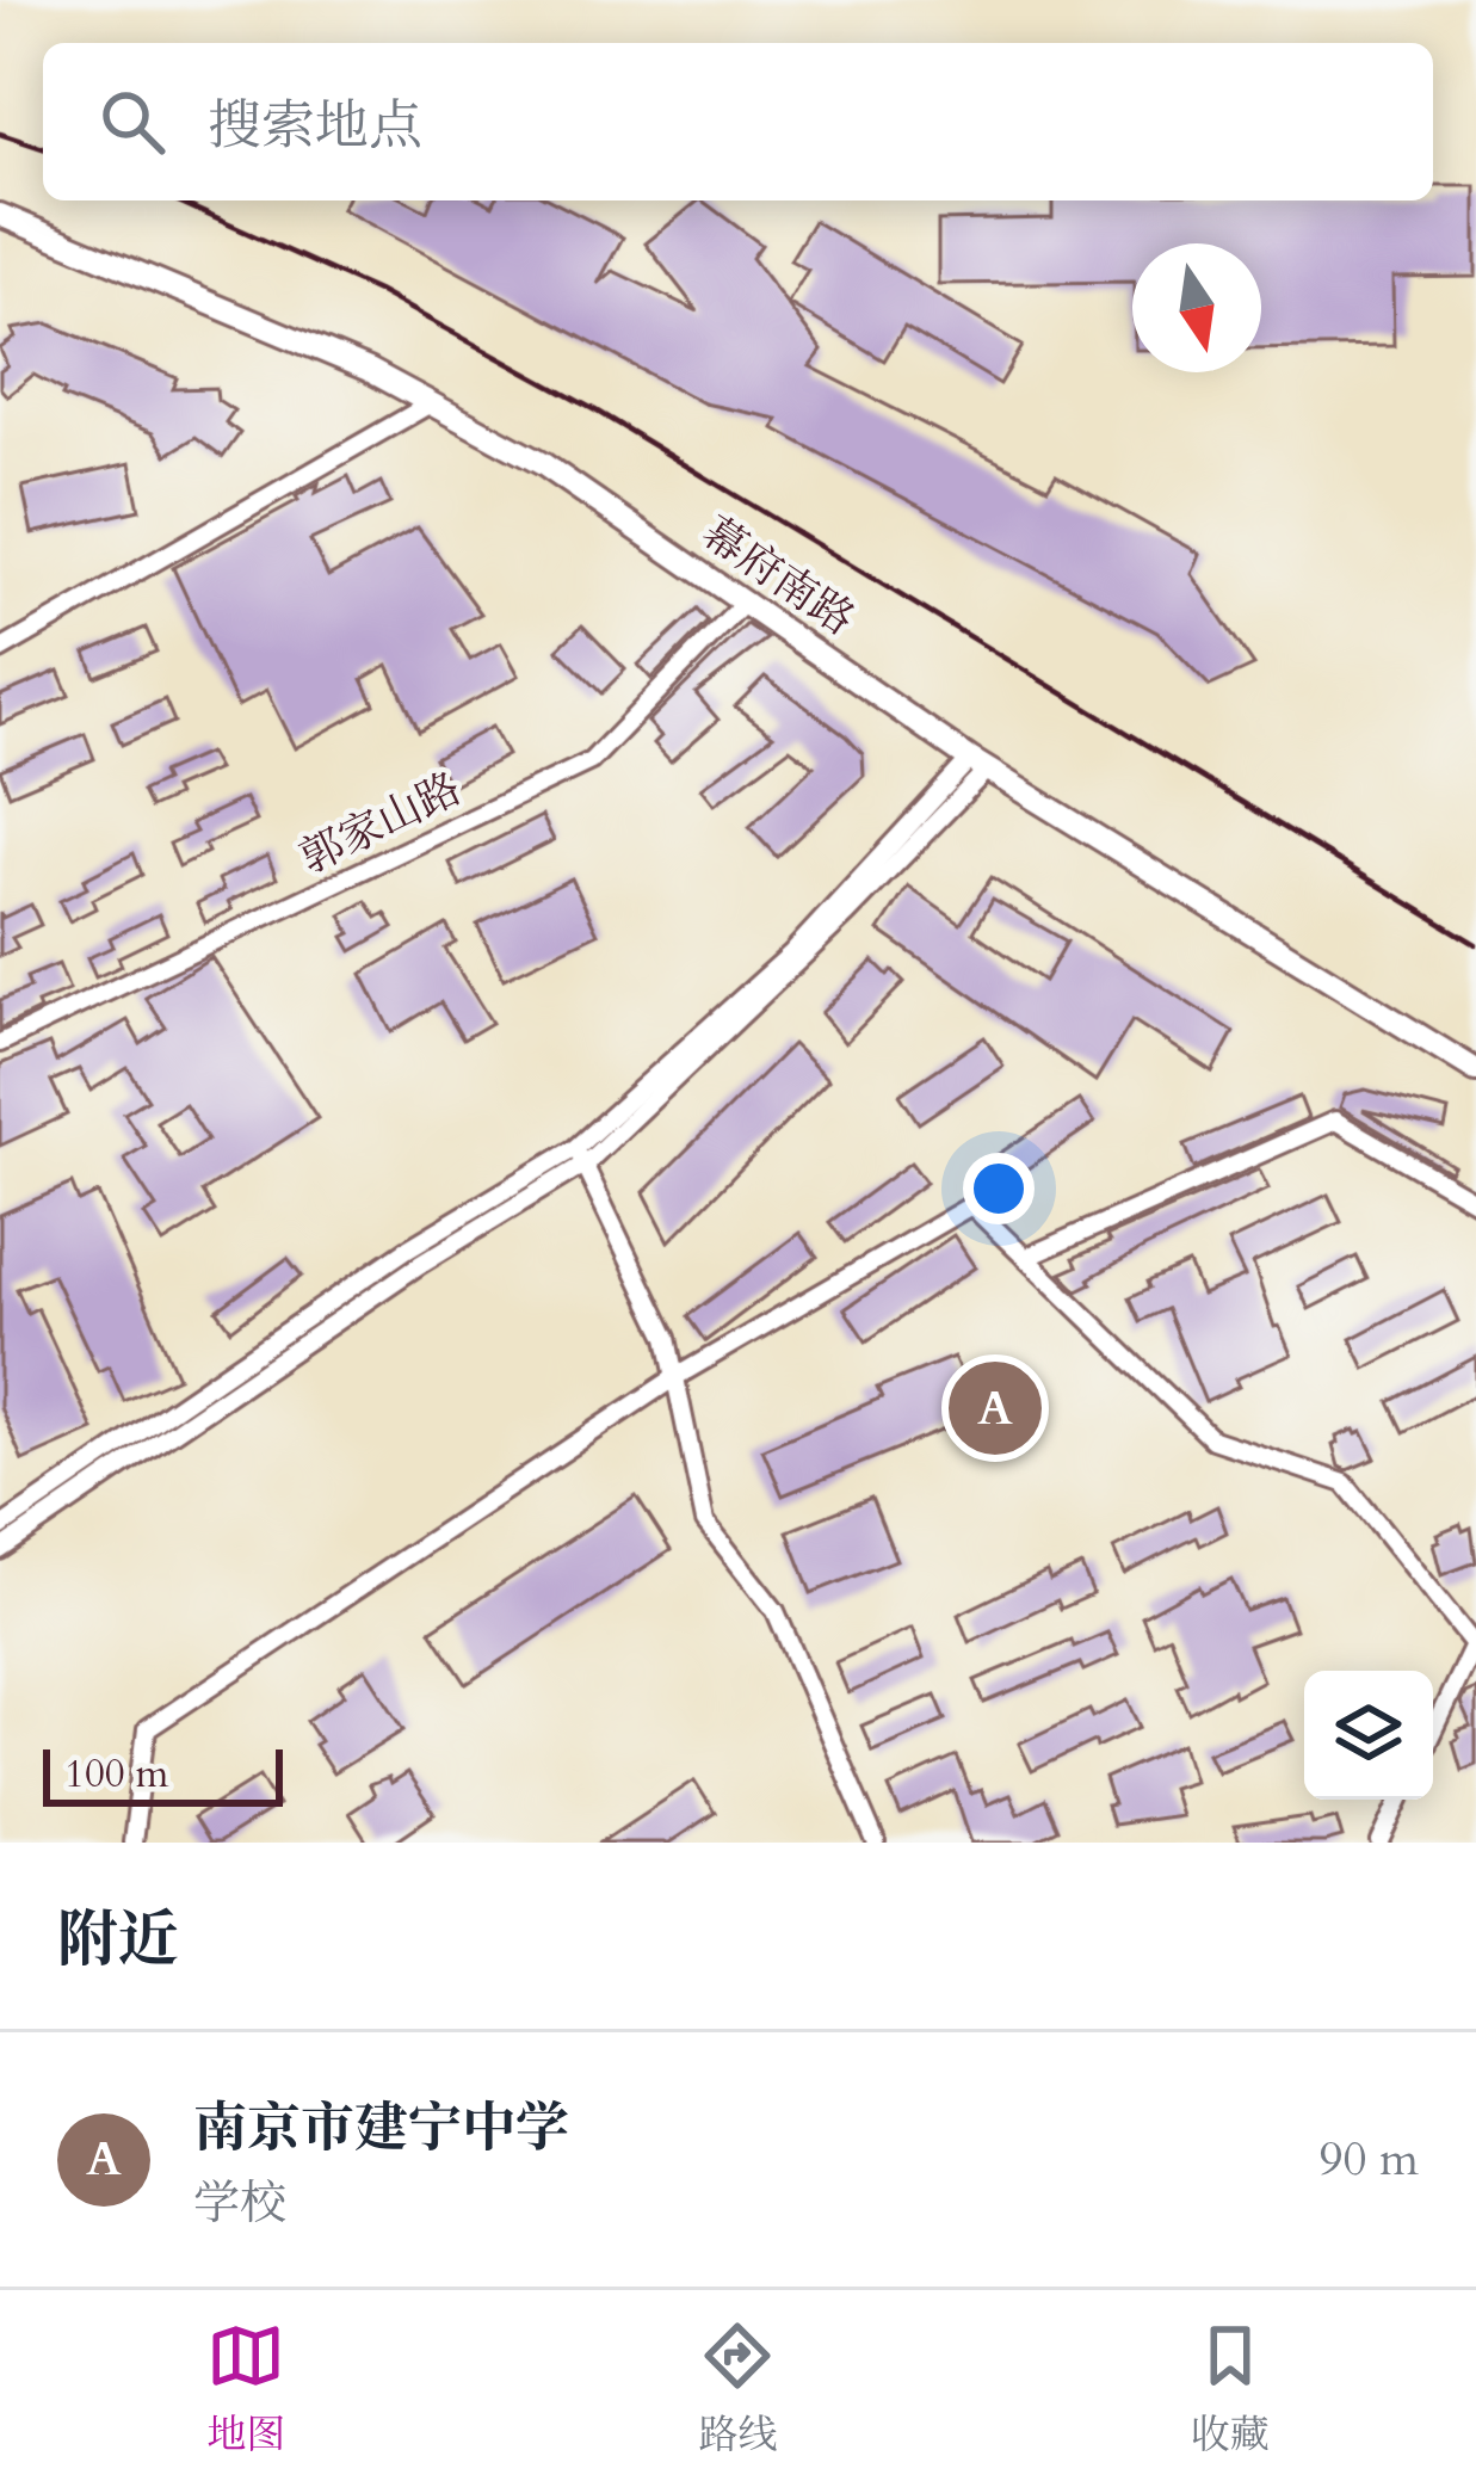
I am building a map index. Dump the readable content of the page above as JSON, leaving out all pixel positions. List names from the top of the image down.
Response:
{
  "streets": {
    "street": ["幕府南路", "郭家山路"]
  },
  "crossings": [
    ["幕府南路", "郭家山路"]
  ],
  "scale_bar": "100 m",
  "north": "bottom",
  "page": {
    "search": "搜索地点",
    "pins": "A",
    "scale": "100 m",
    "heading": "附近",
    "list": [
      {
        "mark": "A",
        "name": "南京市建宁中学",
        "note": "学校",
        "value": "90 m"
      }
    ],
    "nav": ["地图", "路线", "收藏"]
  }
}
